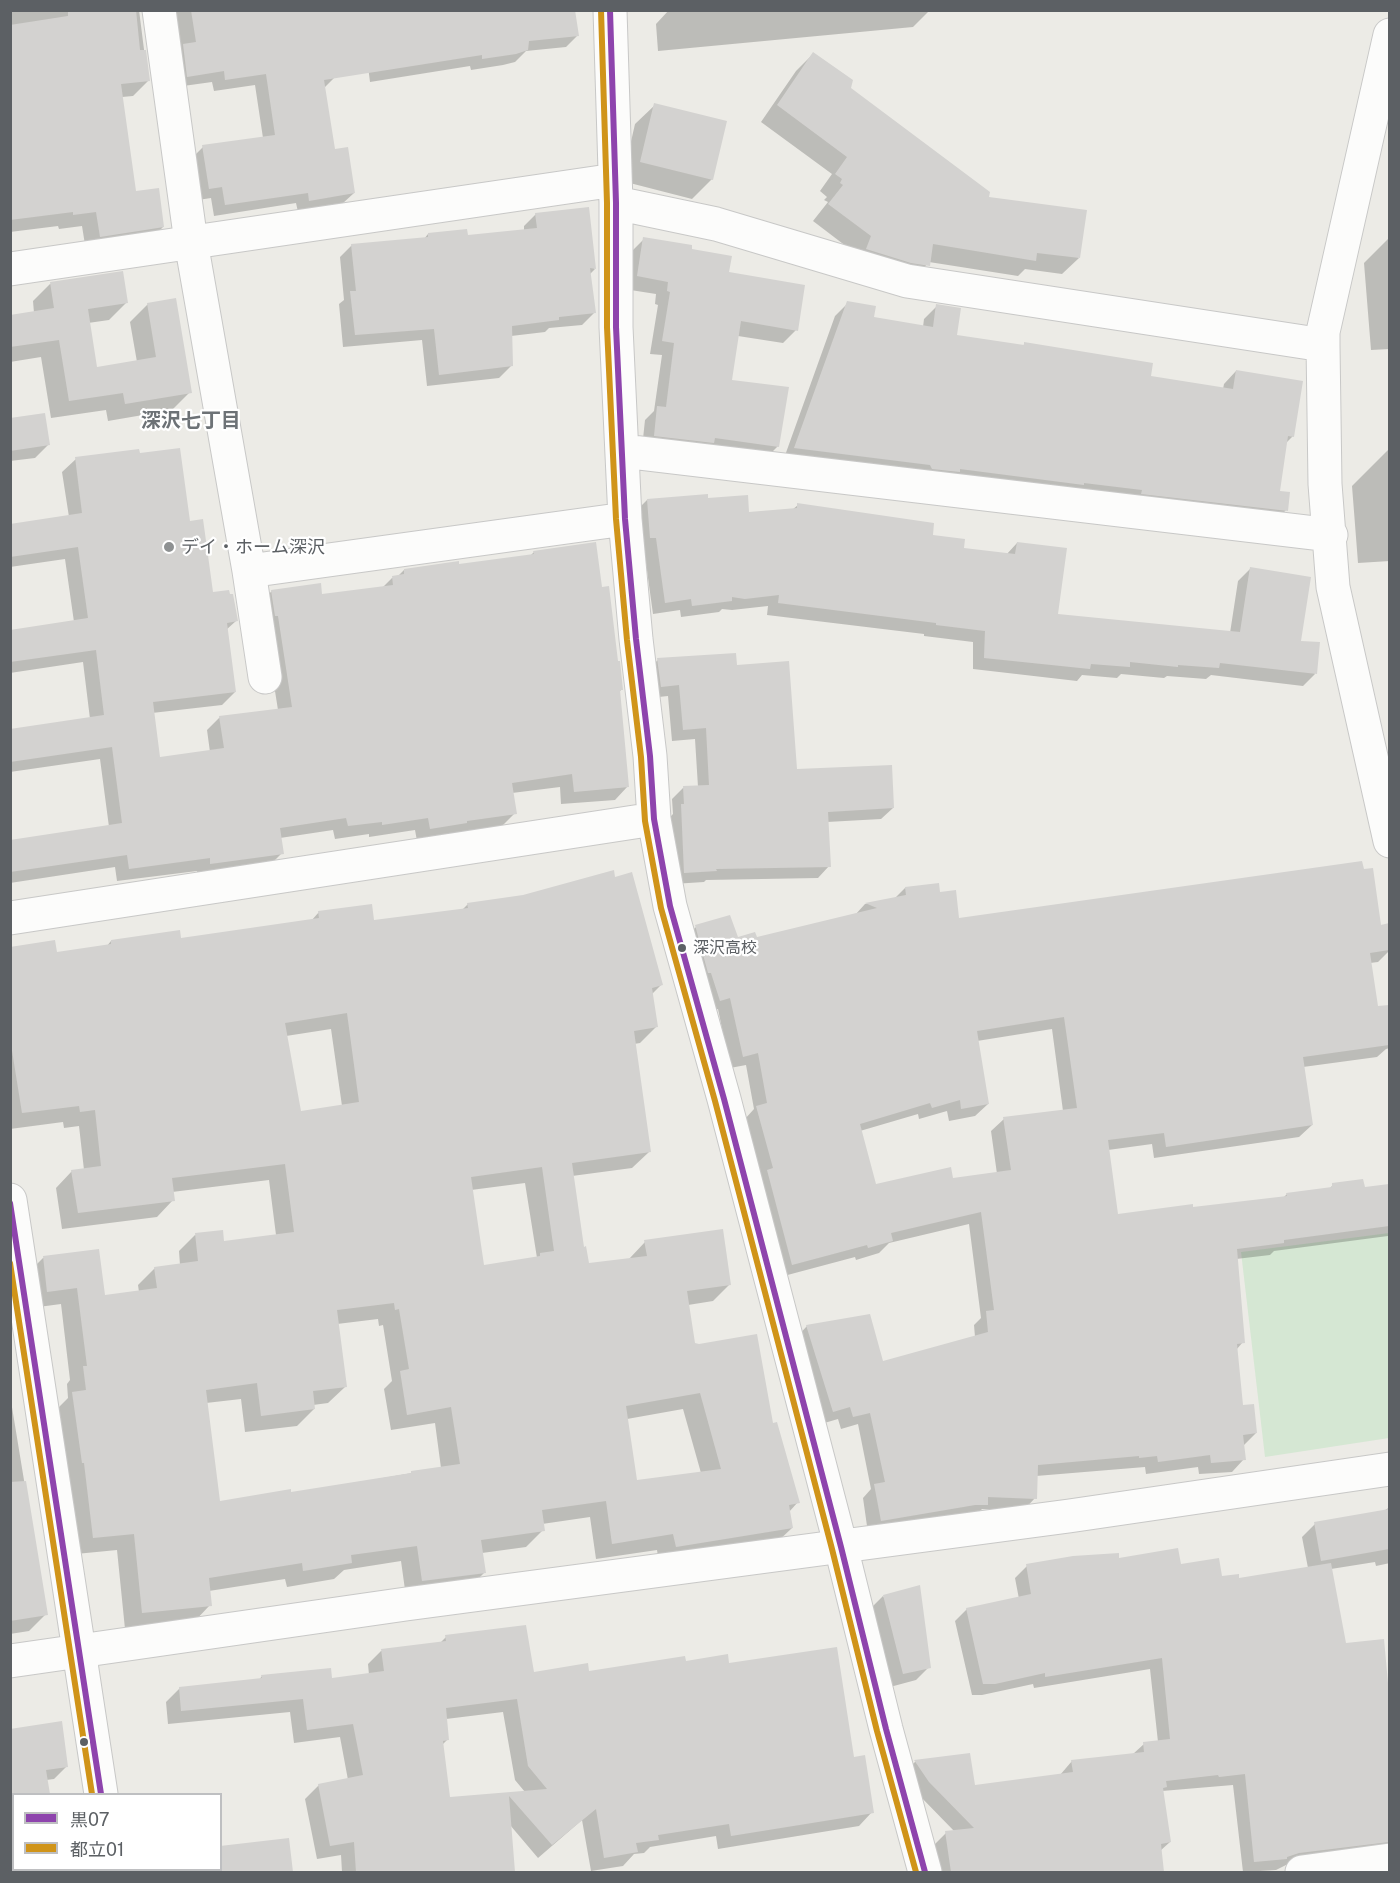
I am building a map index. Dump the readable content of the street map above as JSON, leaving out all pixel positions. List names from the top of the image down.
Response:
{
  "districts": ["深沢七丁目"],
  "places": ["デイ・ホーム深沢", "深沢高校"],
  "lines": ["transit line 黒07", "transit line 都立01"],
  "legend": ["黒07", "都立01"]
}
